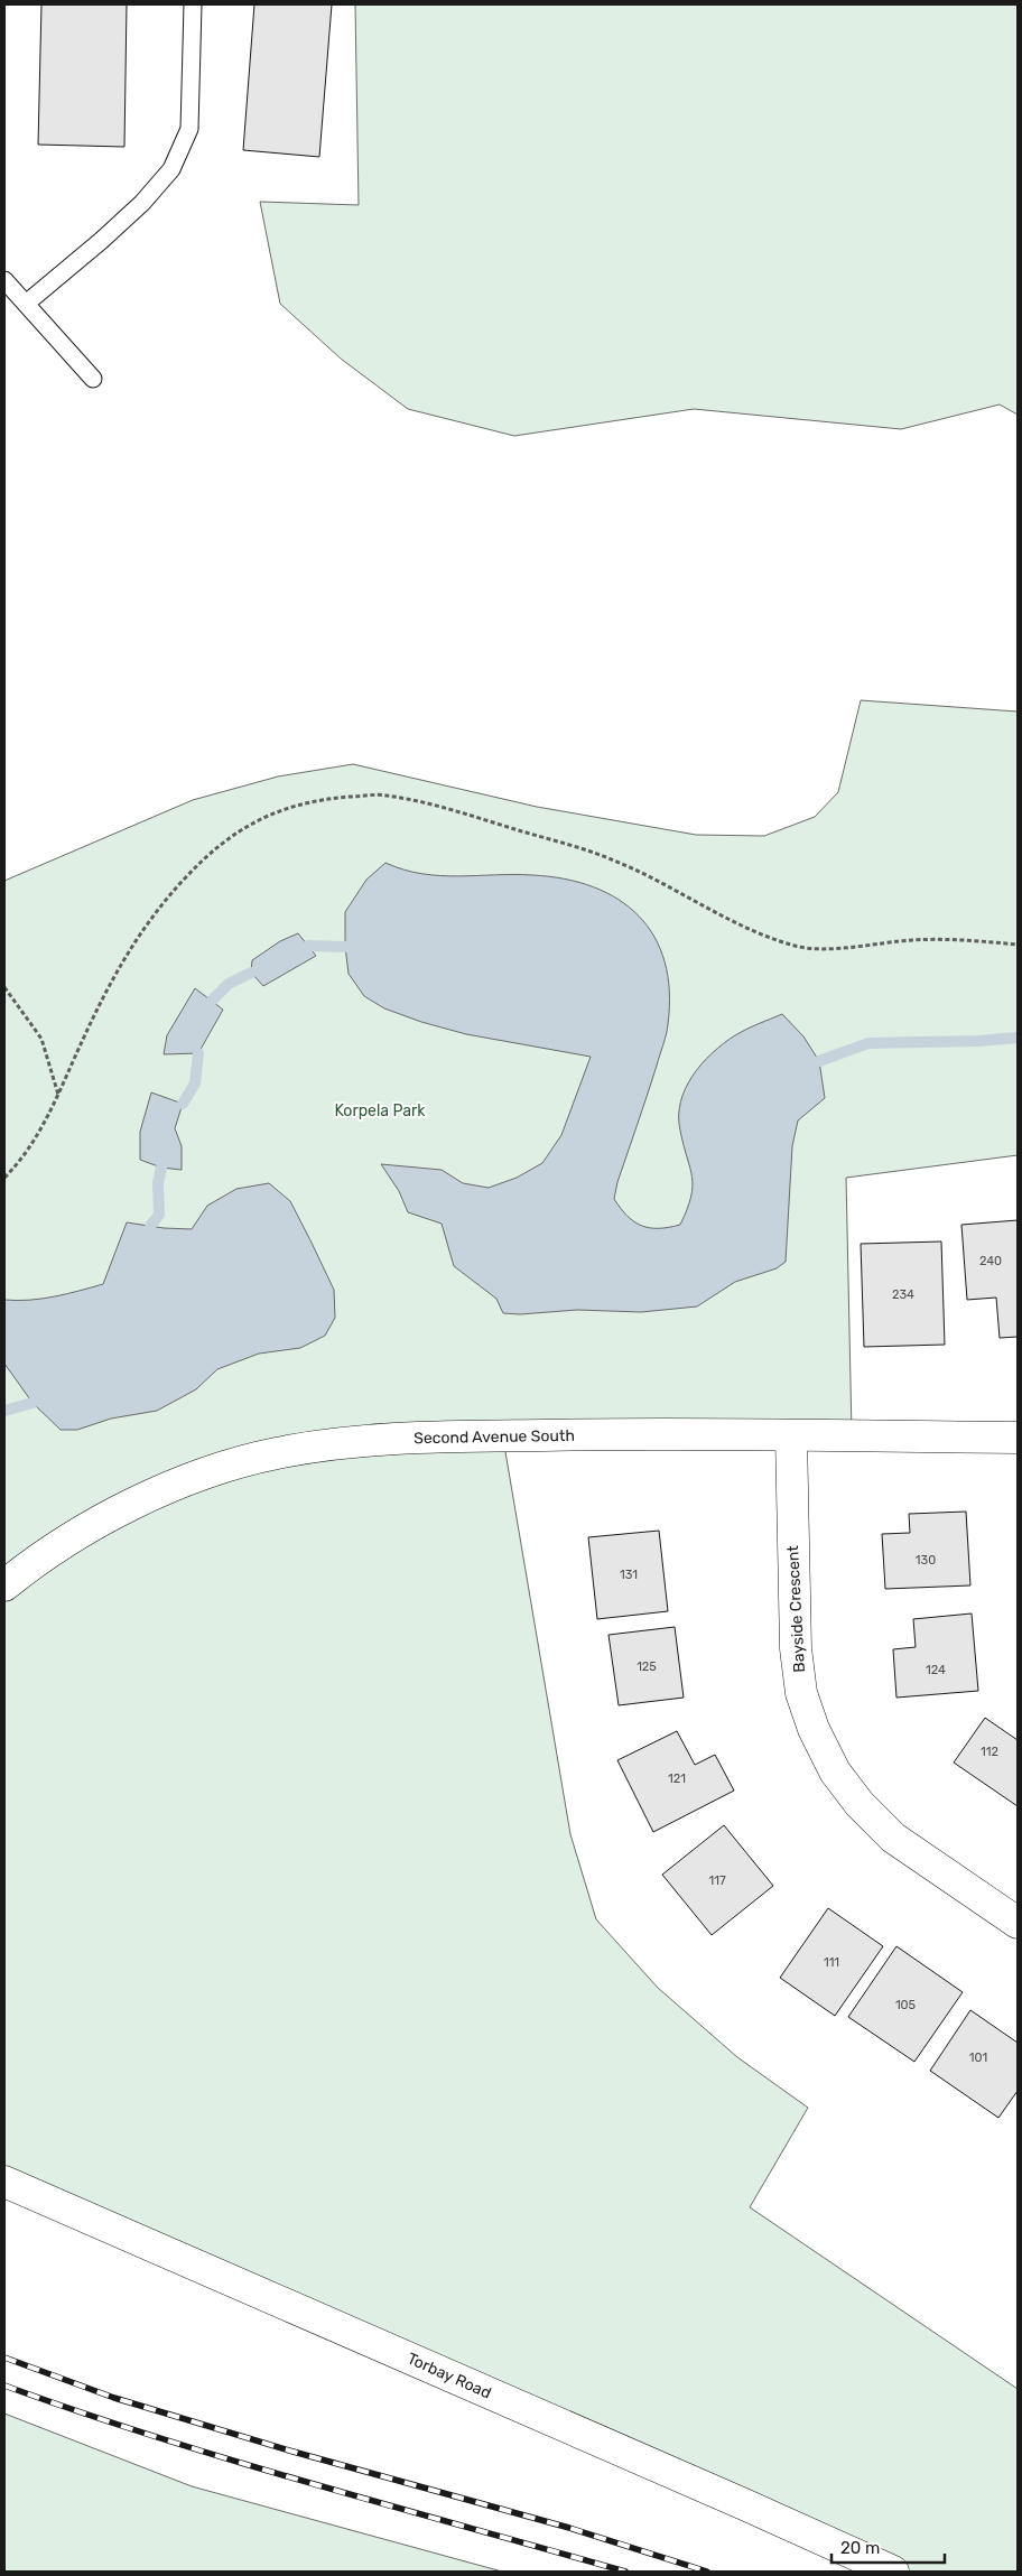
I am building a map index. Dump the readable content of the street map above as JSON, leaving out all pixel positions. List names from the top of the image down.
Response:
{
  "streets": {
    "street": ["Second Avenue South", "Bayside Crescent", "Torbay Road"]
  },
  "crossings": [
    ["Second Avenue South", "Bayside Crescent"]
  ],
  "parks": ["Korpela Park"],
  "house_numbers": [
    "240",
    "234",
    "130",
    "131",
    "125",
    "124",
    "112",
    "121",
    "117",
    "111",
    "105",
    "101"
  ],
  "scale_bar": "20 m"
}
